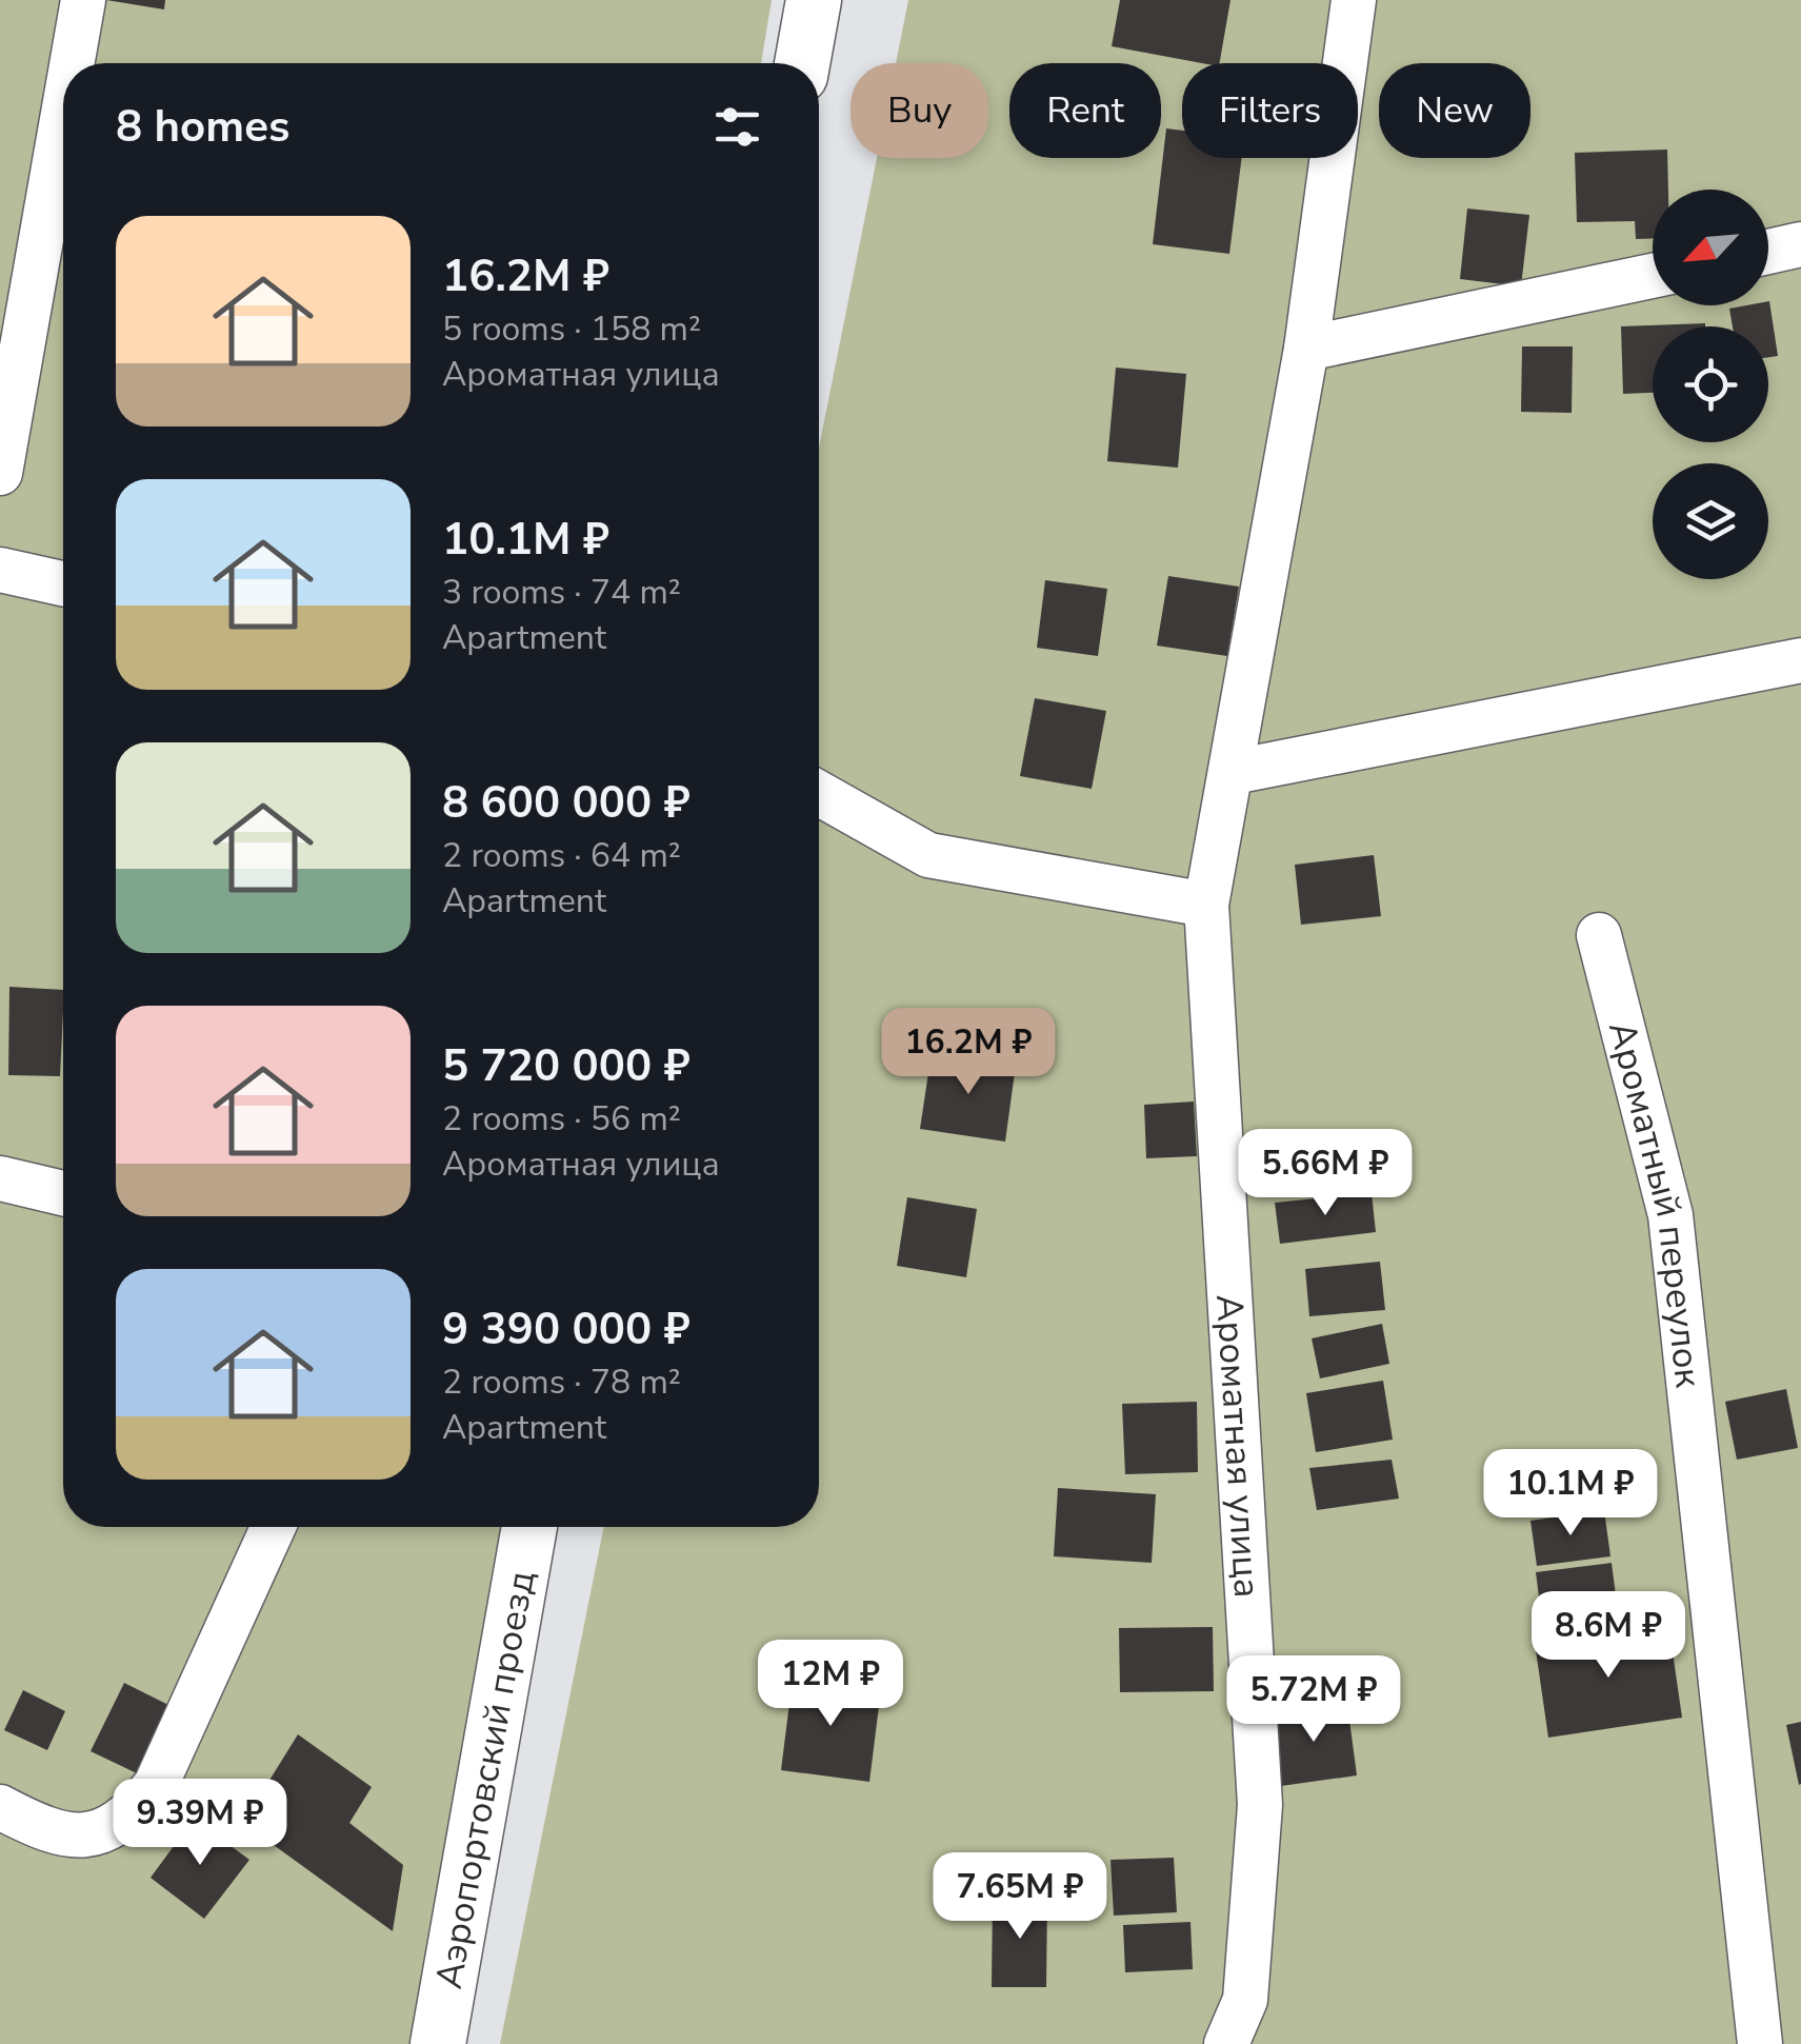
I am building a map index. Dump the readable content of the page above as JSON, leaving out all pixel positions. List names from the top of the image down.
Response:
{
  "streets": {
    "main road": ["Аэропортовский проезд"],
    "street": ["Ароматный переулок", "Ароматная улица"]
  },
  "north": "bottom left",
  "page": {
    "chip": [
      "Buy",
      "Rent",
      "Filters",
      "New"
    ],
    "heading": "8 homes",
    "list": [
      {
        "name": "16.2M ₽",
        "note": "5 rooms · 158 m² · Ароматная улица"
      },
      {
        "name": "10.1M ₽",
        "note": "3 rooms · 74 m² · Apartment"
      },
      {
        "name": "8 600 000 ₽",
        "note": "2 rooms · 64 m² · Apartment"
      },
      {
        "name": "5 720 000 ₽",
        "note": "2 rooms · 56 m² · Ароматная улица"
      },
      {
        "name": "9 390 000 ₽",
        "note": "2 rooms · 78 m² · Apartment"
      }
    ],
    "price": [
      "16.2M ₽",
      "5.66M ₽",
      "10.1M ₽",
      "8.6M ₽",
      "12M ₽",
      "5.72M ₽",
      "9.39M ₽",
      "7.65M ₽"
    ]
  }
}
